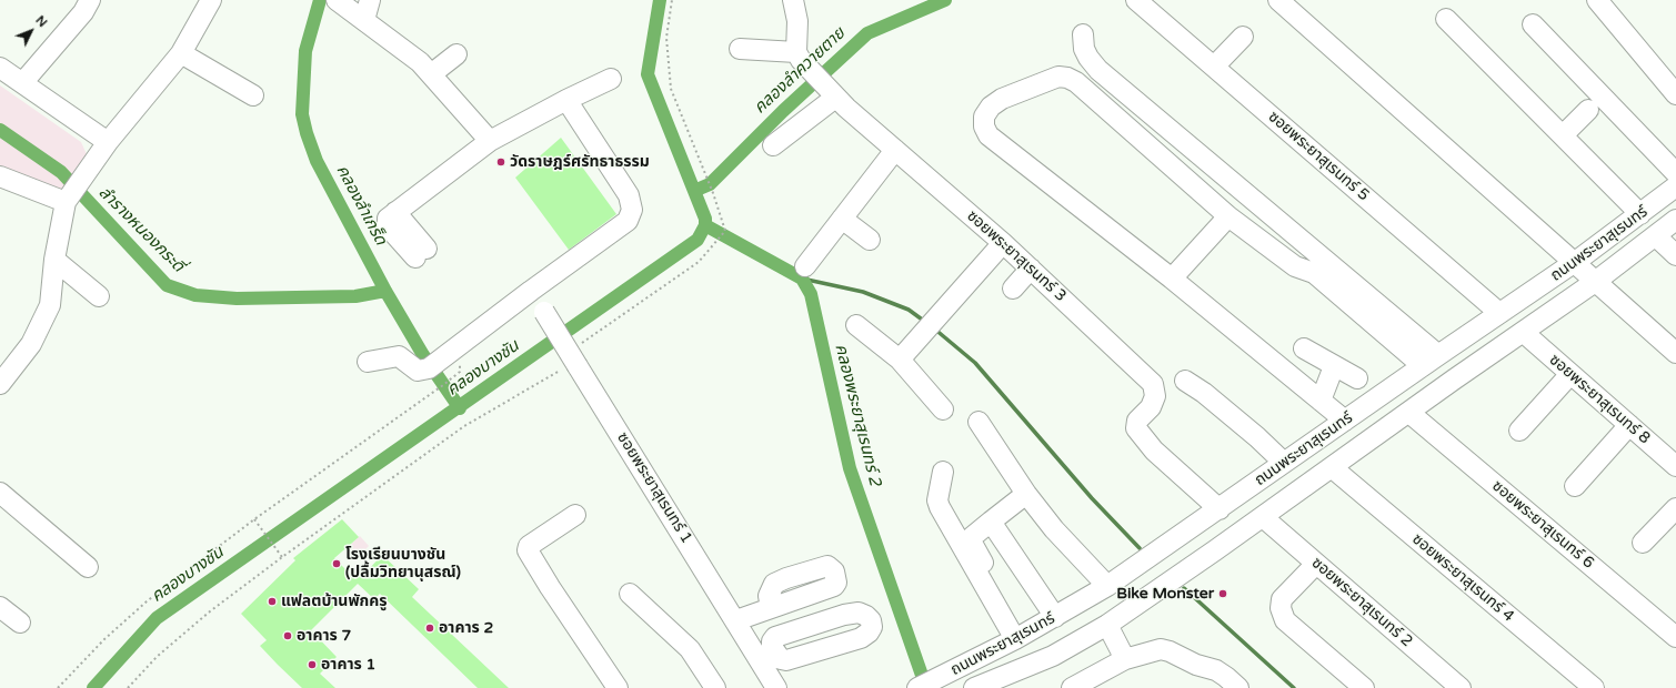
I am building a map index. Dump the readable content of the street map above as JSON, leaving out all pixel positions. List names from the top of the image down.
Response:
{
  "streets": {
    "street": [
      "ซอยพระยาสุเรนทร์ 5",
      "ถนนพระยาสุเรนทร์",
      "ซอยพระยาสุเรนทร์ 3",
      "ซอยพระยาสุเรนทร์ 8",
      "ซอยพระยาสุเรนทร์ 1",
      "ซอยพระยาสุเรนทร์ 6",
      "ซอยพระยาสุเรนทร์ 4",
      "ซอยพระยาสุเรนทร์ 2"
    ]
  },
  "crossings": [
    ["ซอยพระยาสุเรนทร์ 5", "ถนนพระยาสุเรนทร์"],
    ["ถนนพระยาสุเรนทร์", "ซอยพระยาสุเรนทร์ 3"],
    ["ถนนพระยาสุเรนทร์", "ซอยพระยาสุเรนทร์ 8"],
    ["ถนนพระยาสุเรนทร์", "ซอยพระยาสุเรนทร์ 6"],
    ["ถนนพระยาสุเรนทร์", "ซอยพระยาสุเรนทร์ 4"],
    ["ถนนพระยาสุเรนทร์", "ซอยพระยาสุเรนทร์ 2"]
  ],
  "water": [
    "คลองลำควายตาย",
    "คลองลำเกร็ด",
    "ลำรางหนองกระดี่",
    "คลองบางชัน",
    "คลองพระยาสุเรนทร์ 2"
  ],
  "places": [
    "วัดราษฎร์ศรัทธาธรรม",
    "โรงเรียนบางชัน (ปลื้มวิทยานุสรณ์)",
    "Bike Monster",
    "แฟลตบ้านพักครู",
    "อาคาร 2",
    "อาคาร 7",
    "อาคาร 1"
  ],
  "north": "top right"
}
